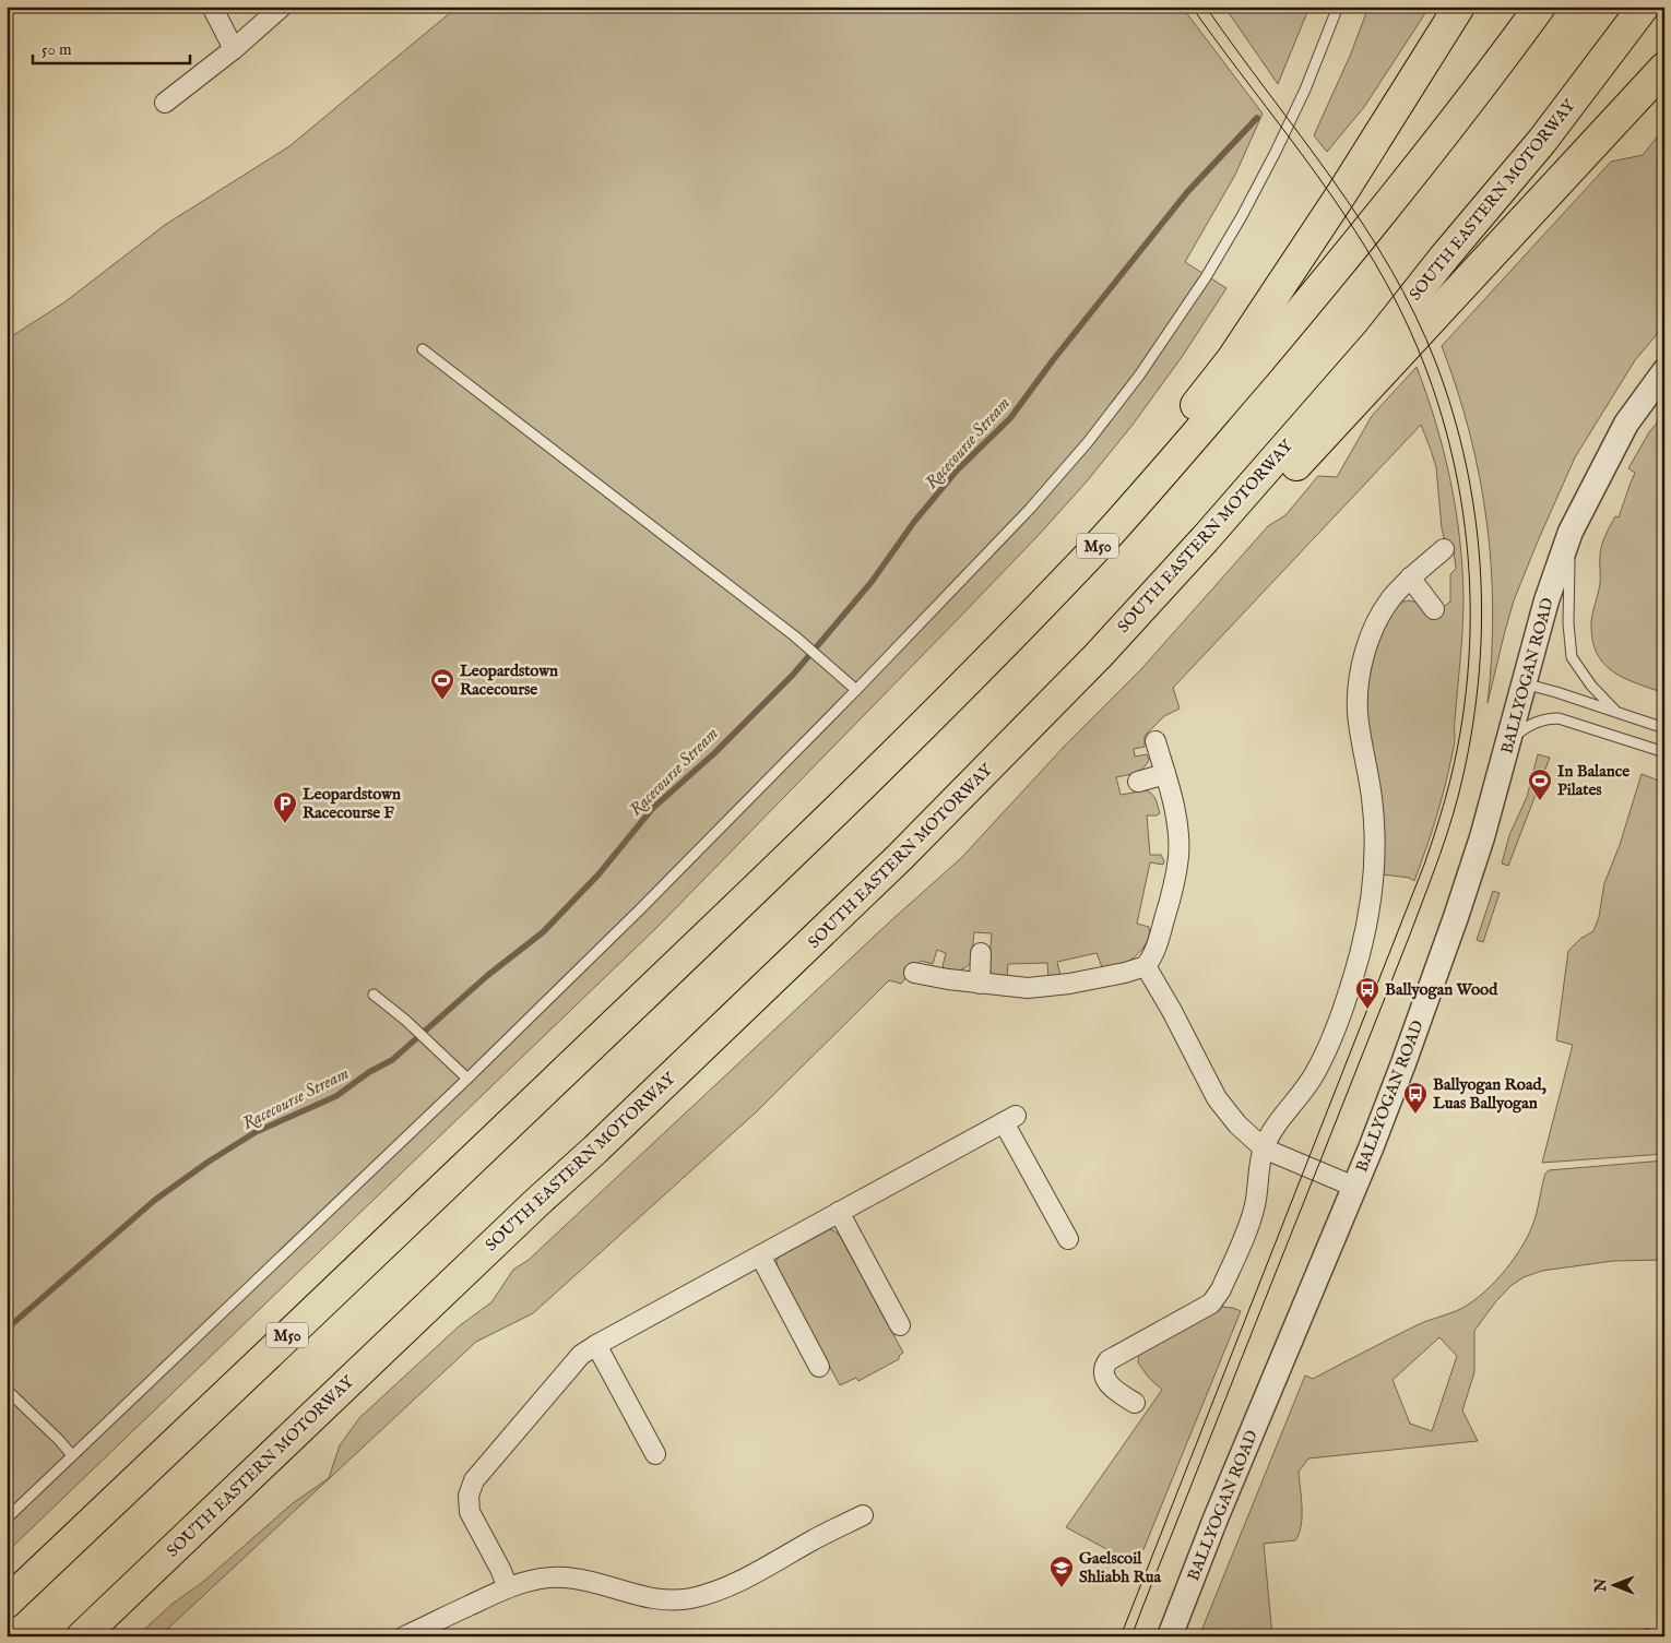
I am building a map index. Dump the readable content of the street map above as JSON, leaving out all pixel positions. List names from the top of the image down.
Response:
{
  "streets": {
    "highway": ["SOUTH EASTERN MOTORWAY", "M50"],
    "street": ["BALLYOGAN ROAD"]
  },
  "water": ["Racecourse Stream"],
  "places": {
    "sports": ["Leopardstown Racecourse", "In Balance Pilates"],
    "parking": ["Leopardstown Racecourse F"],
    "bus stop": ["Ballyogan Wood", "Ballyogan Road, Luas Ballyogan"],
    "school or university": ["Gaelscoil Shliabh Rua"]
  },
  "scale_bar": "50 m",
  "north": "left"
}
